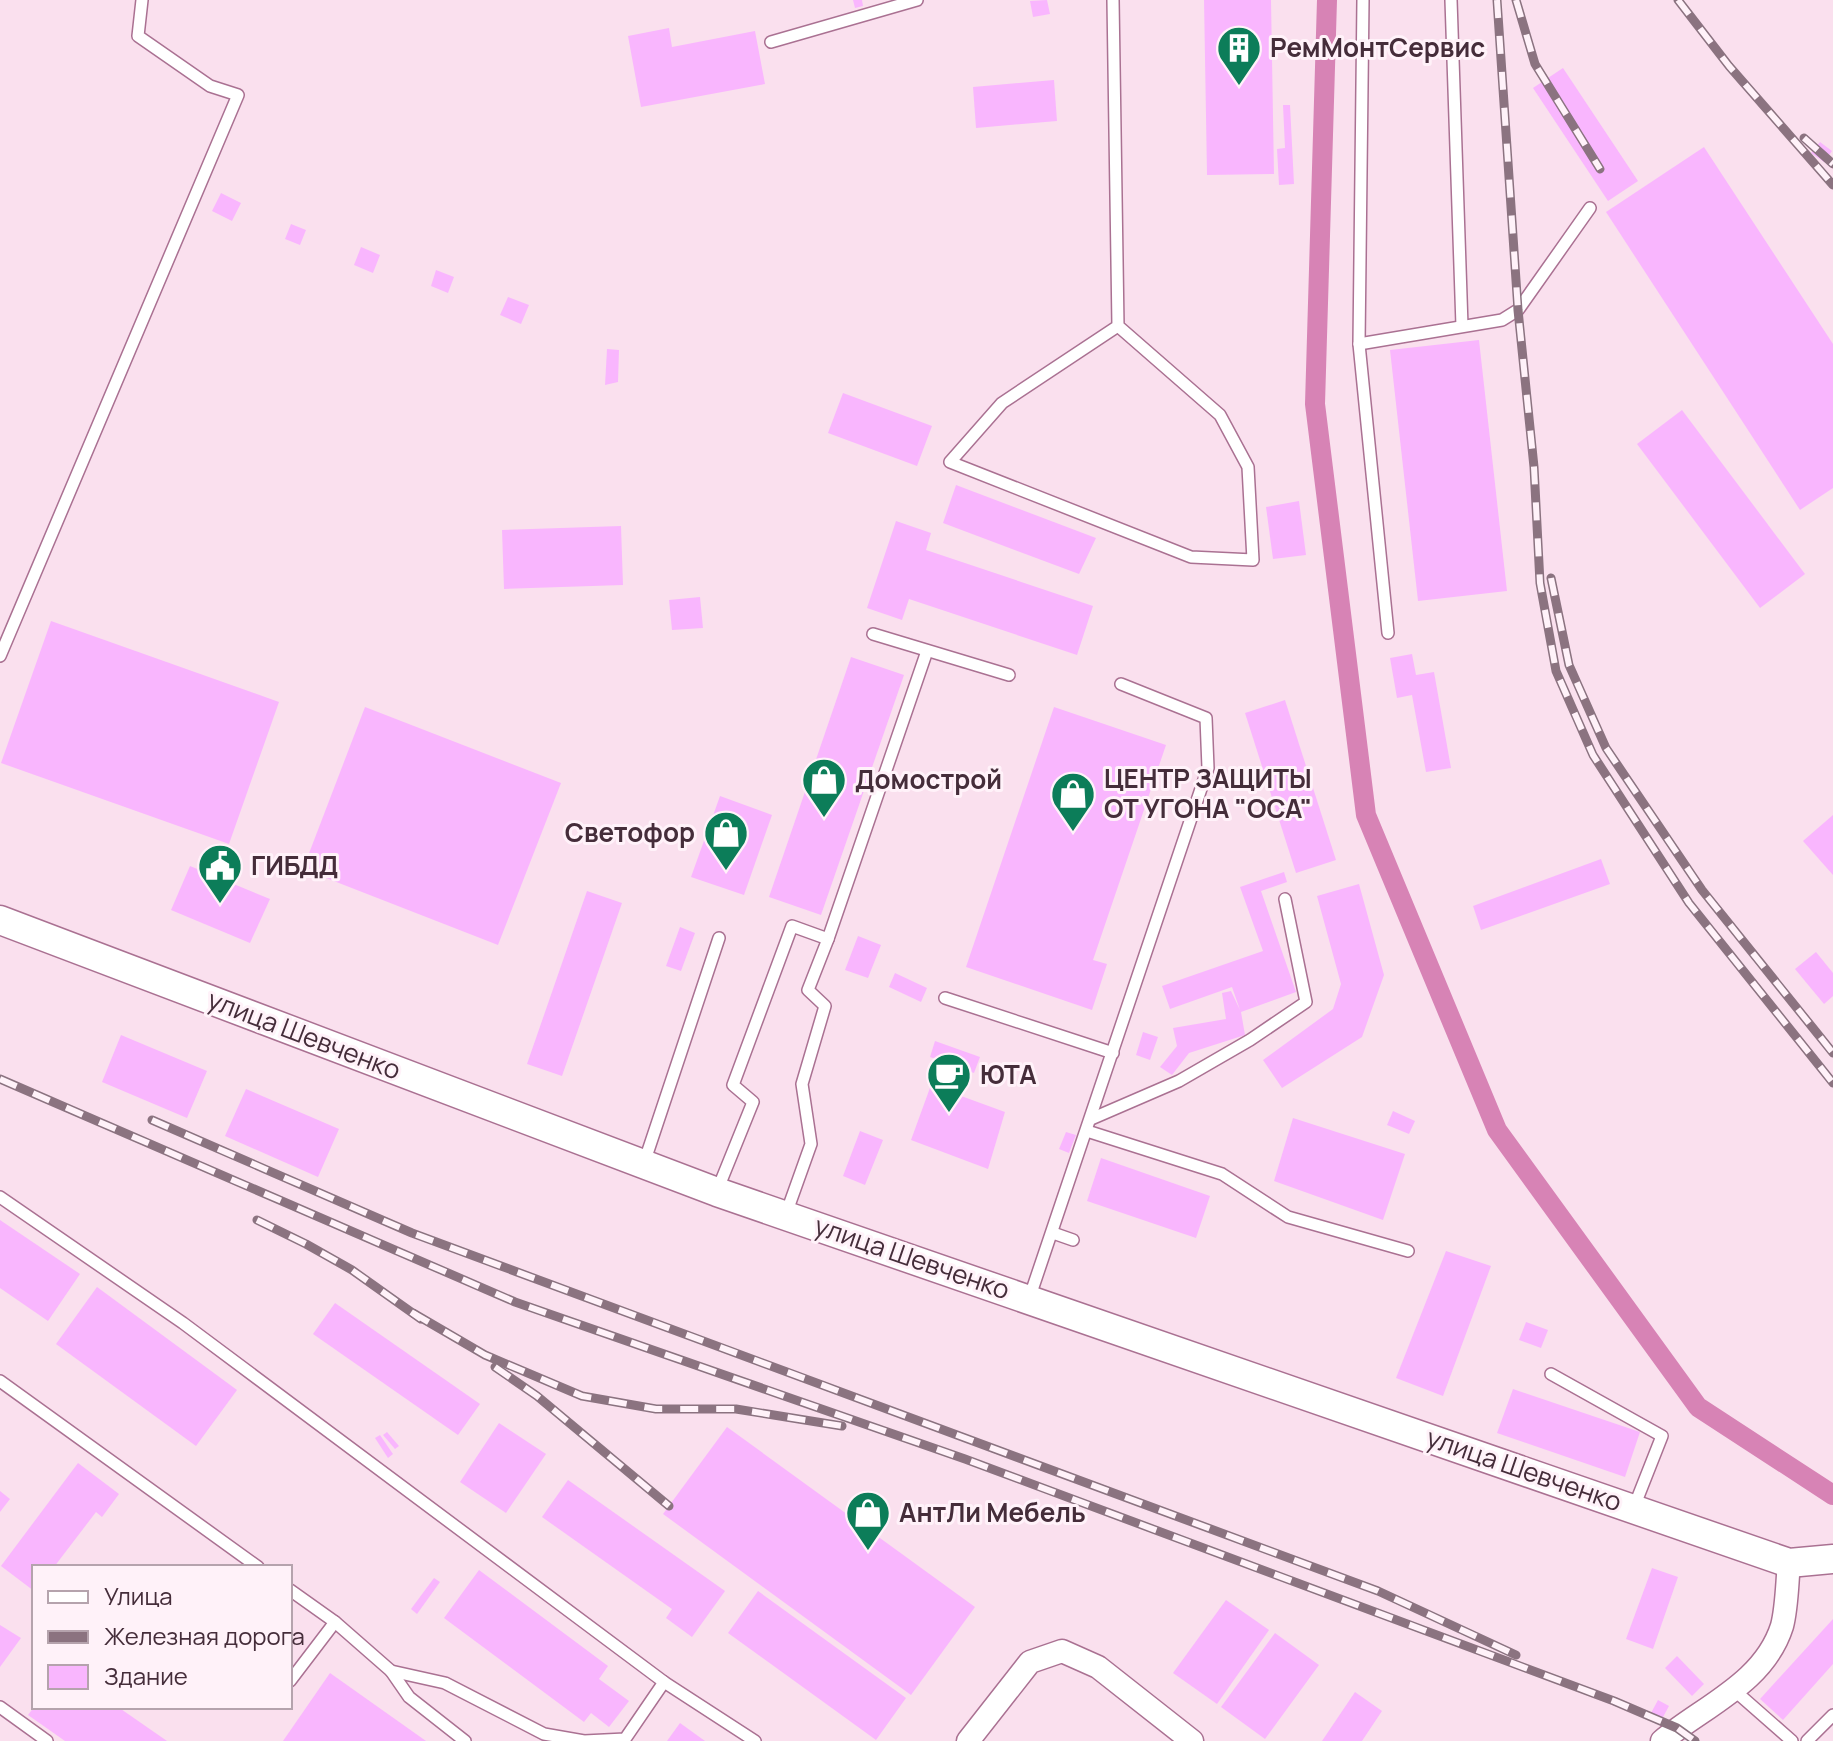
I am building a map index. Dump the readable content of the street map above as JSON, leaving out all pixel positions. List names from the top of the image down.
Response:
{
  "streets": {
    "street": ["улица Шевченко"]
  },
  "places": {
    "building": ["РемМонтСервис"],
    "shop": [
      "Домострой",
      "ЦЕНТР ЗАЩИТЫ ОТ УГОНА \"ОСА\"",
      "Светофор",
      "АнтЛи Мебель"
    ],
    "public building": ["ГИБДД"],
    "cafe": ["ЮТА"]
  },
  "legend": ["Улица", "Железная дорога", "Здание"]
}
